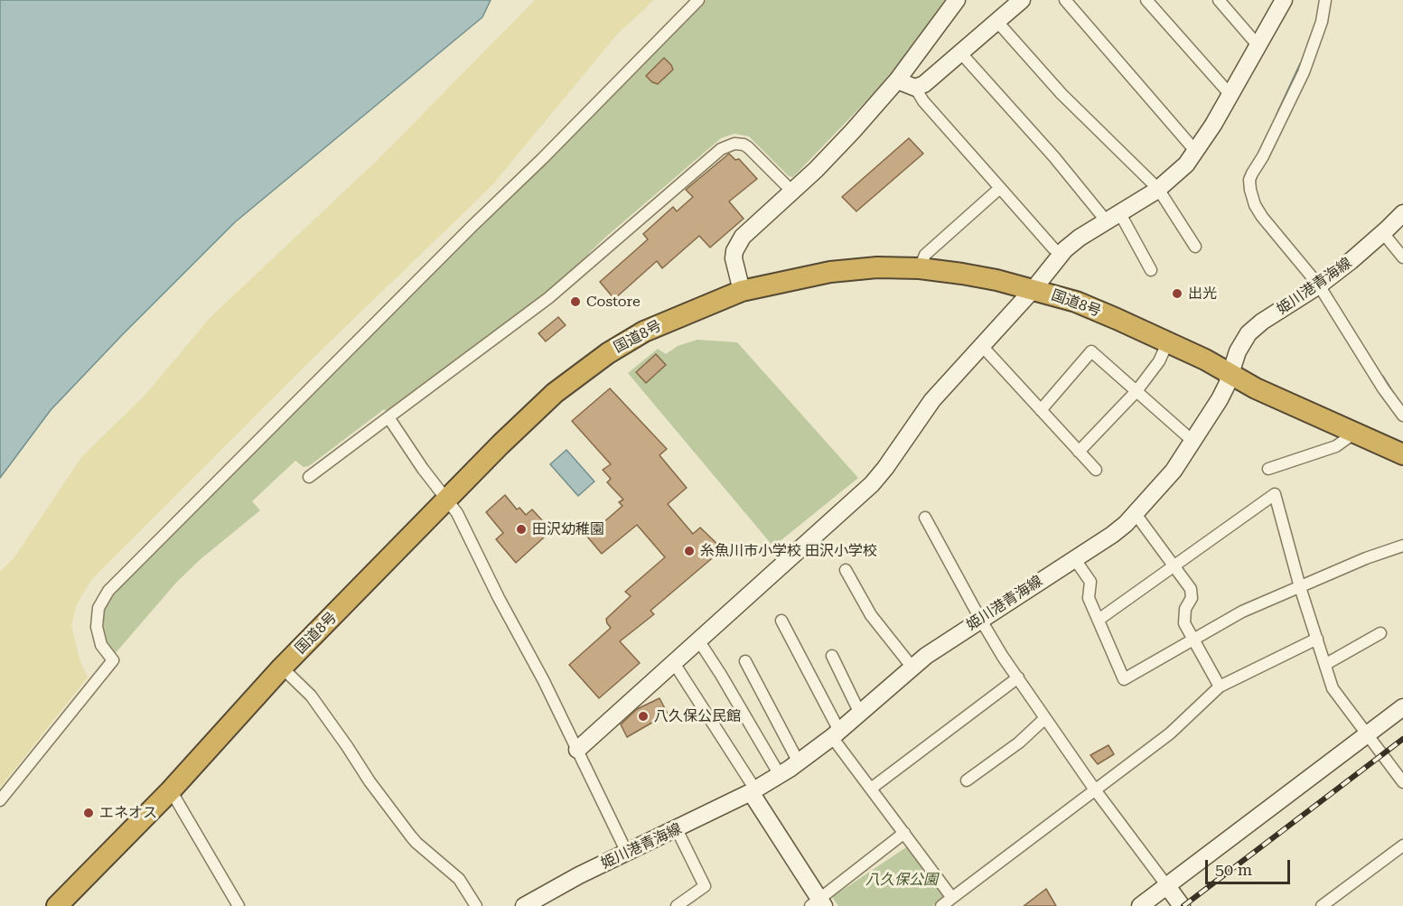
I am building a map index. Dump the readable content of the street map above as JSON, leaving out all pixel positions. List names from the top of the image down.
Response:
{
  "streets": {
    "highway": ["国道8号"],
    "street": ["姫川港青海線"]
  },
  "crossings": [
    ["姫川港青海線", "国道8号"]
  ],
  "parks": ["八久保公園"],
  "places": [
    "出光",
    "Costore",
    "田沢幼稚園",
    "糸魚川市小学校 田沢小学校",
    "八久保公民館",
    "エネオス"
  ],
  "scale_bar": "50 m"
}
